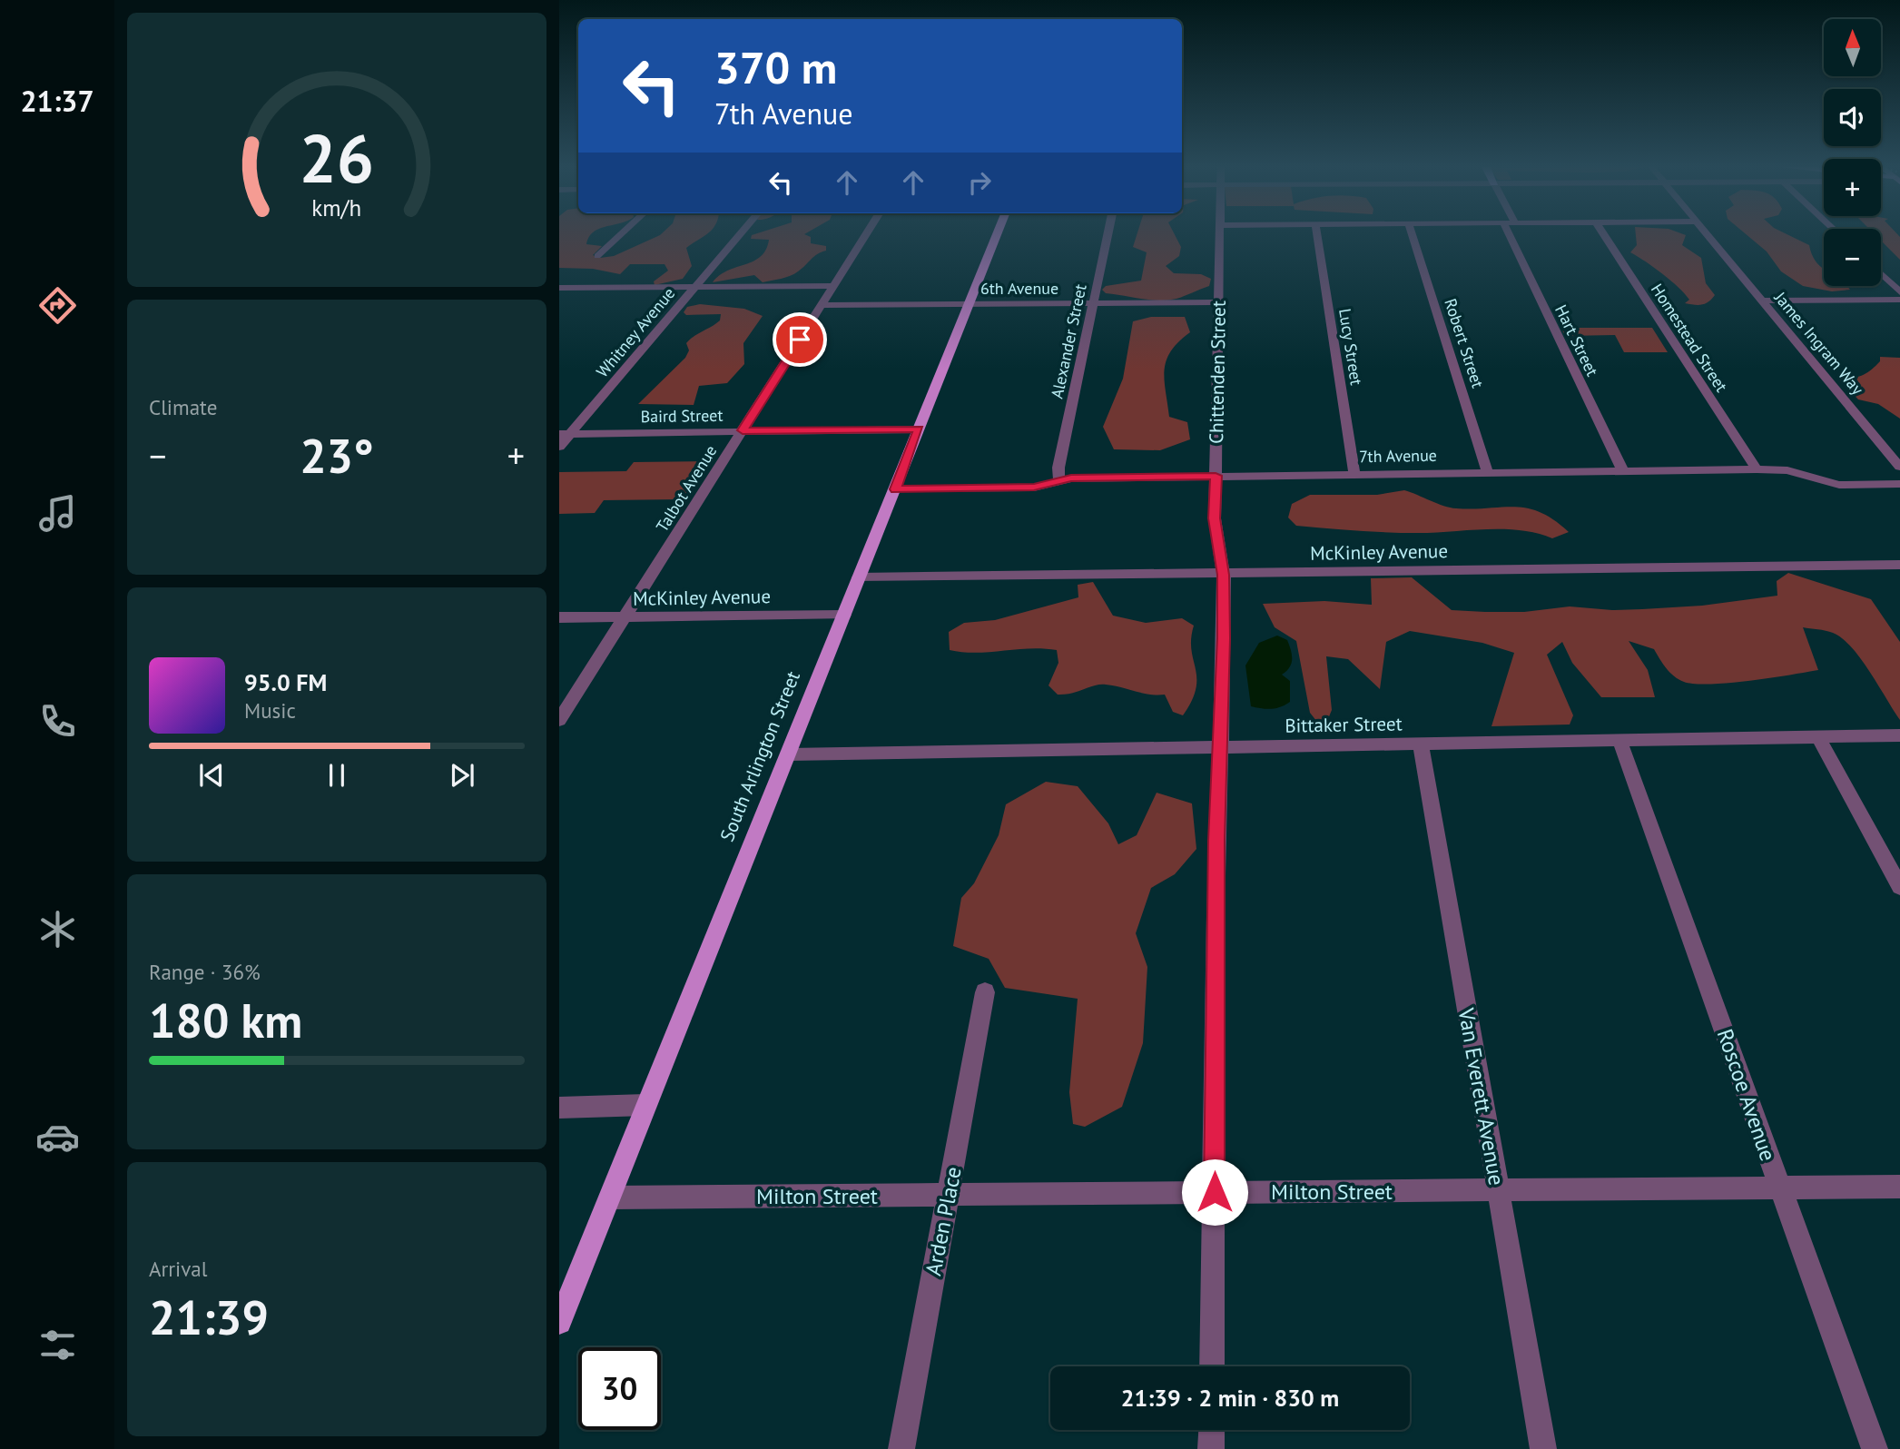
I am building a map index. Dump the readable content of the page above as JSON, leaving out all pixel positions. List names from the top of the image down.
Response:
{
  "streets": {
    "main road": ["South Arlington Street"],
    "street": [
      "6th Avenue",
      "Whitney Avenue",
      "Homestead Street",
      "Hart Street",
      "Alexander Street",
      "Robert Street",
      "James Ingram Way",
      "Lucy Street",
      "Chittenden Street",
      "Baird Street",
      "7th Avenue",
      "Talbot Avenue",
      "McKinley Avenue",
      "Bittaker Street",
      "Roscoe Avenue",
      "Van Everett Avenue",
      "Milton Street",
      "Arden Place"
    ]
  },
  "crossings": [
    ["6th Avenue", "Alexander Street"],
    ["6th Avenue", "Chittenden Street"],
    ["6th Avenue", "Talbot Avenue"],
    ["6th Avenue", "South Arlington Street"],
    ["Whitney Avenue", "Baird Street"],
    ["Homestead Street", "7th Avenue"],
    ["Hart Street", "7th Avenue"],
    ["Alexander Street", "7th Avenue"],
    ["Robert Street", "7th Avenue"],
    ["Lucy Street", "7th Avenue"],
    ["Chittenden Street", "7th Avenue"],
    ["Chittenden Street", "McKinley Avenue"],
    ["Chittenden Street", "Bittaker Street"],
    ["Chittenden Street", "Milton Street"],
    ["Baird Street", "Talbot Avenue"],
    ["Baird Street", "South Arlington Street"],
    ["7th Avenue", "South Arlington Street"],
    ["Talbot Avenue", "McKinley Avenue"],
    ["McKinley Avenue", "South Arlington Street"],
    ["Bittaker Street", "South Arlington Street"],
    ["Bittaker Street", "Roscoe Avenue"],
    ["Bittaker Street", "Van Everett Avenue"],
    ["South Arlington Street", "Milton Street"],
    ["Roscoe Avenue", "Milton Street"],
    ["Van Everett Avenue", "Milton Street"],
    ["Milton Street", "Arden Place"]
  ],
  "north": "top",
  "page": {
    "tabs": "21:37",
    "map_buttons": ["+", "−"],
    "turn": ["370 m", "7th Avenue"],
    "tile": [
      "Climate",
      ["Range · 36%", "180 km"],
      ["Arrival", "21:39"]
    ],
    "heat": ["−", "23°", "+"],
    "song": ["95.0 FM", "Music"],
    "limit": "30",
    "trip": "21:39 · 2 min · 830 m",
    "gauge": ["26", "km/h"]
  }
}
